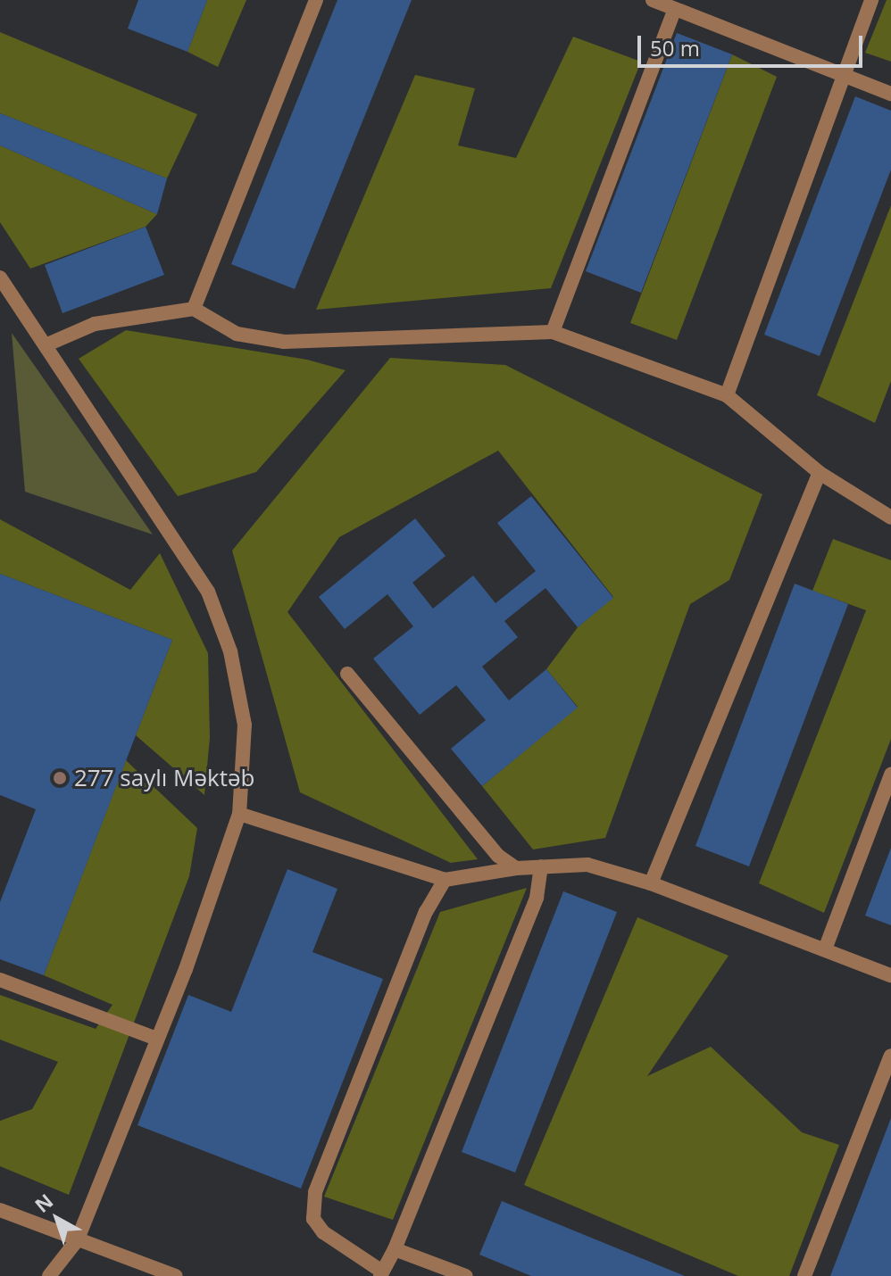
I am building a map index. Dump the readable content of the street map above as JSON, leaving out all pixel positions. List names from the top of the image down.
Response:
{
  "places": ["277 saylı Məktəb"],
  "scale_bar": "50 m",
  "north": "top left"
}
